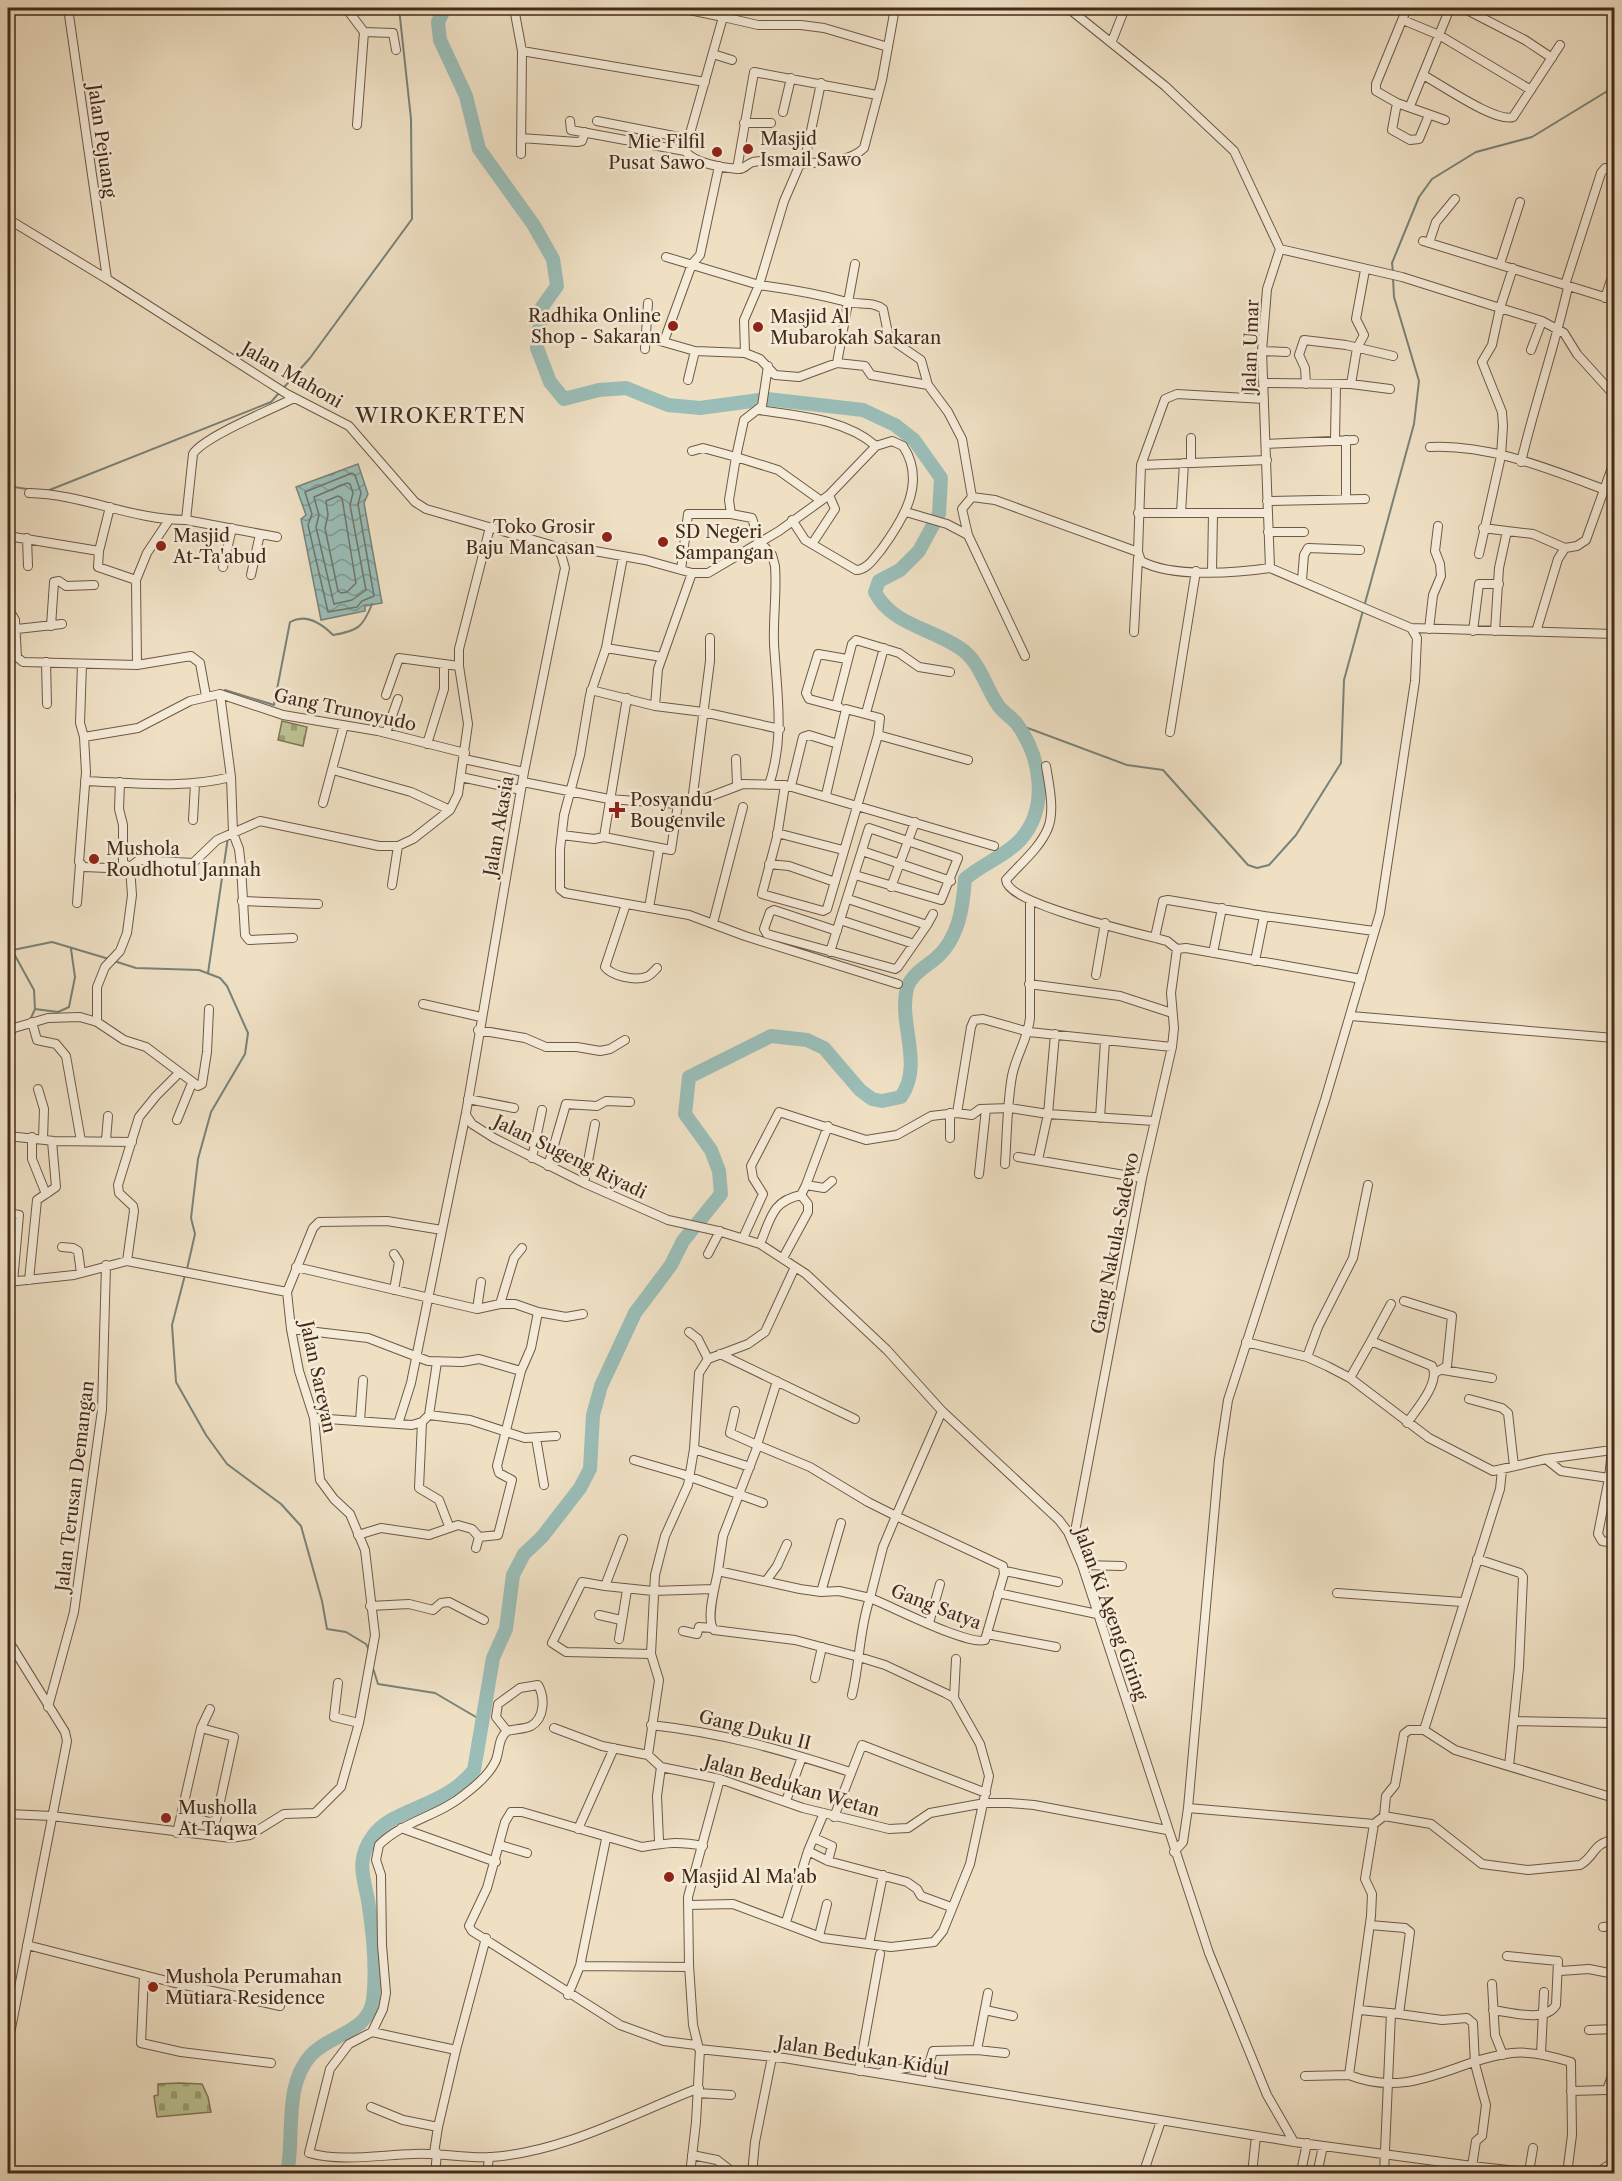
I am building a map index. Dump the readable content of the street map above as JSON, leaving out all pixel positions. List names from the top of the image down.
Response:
{
  "streets": {
    "street": [
      "Jalan Pejuang",
      "Jalan Umar",
      "Jalan Mahoni",
      "Gang Trunoyudo",
      "Jalan Akasia",
      "Jalan Sugeng Riyadi",
      "Gang Nakula-Sadewo",
      "Jalan Sareyan",
      "Jalan Terusan Demangan",
      "Gang Satya",
      "Jalan Ki Ageng Giring",
      "Gang Duku II",
      "Jalan Bedukan Wetan",
      "Jalan Bedukan Kidul"
    ]
  },
  "crossings": [
    ["Jalan Pejuang", "Jalan Mahoni"],
    ["Jalan Mahoni", "Jalan Akasia"],
    ["Gang Trunoyudo", "Jalan Akasia"],
    ["Jalan Akasia", "Jalan Sugeng Riyadi"],
    ["Jalan Sugeng Riyadi", "Jalan Ki Ageng Giring"],
    ["Gang Nakula-Sadewo", "Jalan Ki Ageng Giring"],
    ["Gang Satya", "Jalan Ki Ageng Giring"],
    ["Jalan Ki Ageng Giring", "Jalan Bedukan Wetan"],
    ["Jalan Ki Ageng Giring", "Jalan Bedukan Kidul"]
  ],
  "districts": ["WIROKERTEN"],
  "places": {
    "other": [
      "Masjid Ismail Sawo",
      "Mie Filfil Pusat Sawo",
      "Radhika Online Shop - Sakaran",
      "Masjid Al Mubarokah Sakaran",
      "Toko Grosir Baju Mancasan",
      "SD Negeri Sampangan",
      "Masjid At-Ta'abud",
      "Mushola Roudhotul Jannah",
      "Musholla At Taqwa",
      "Masjid Al Ma'ab",
      "Mushola Perumahan Mutiara Residence"
    ],
    "health": ["Posyandu Bougenvile"]
  }
}
